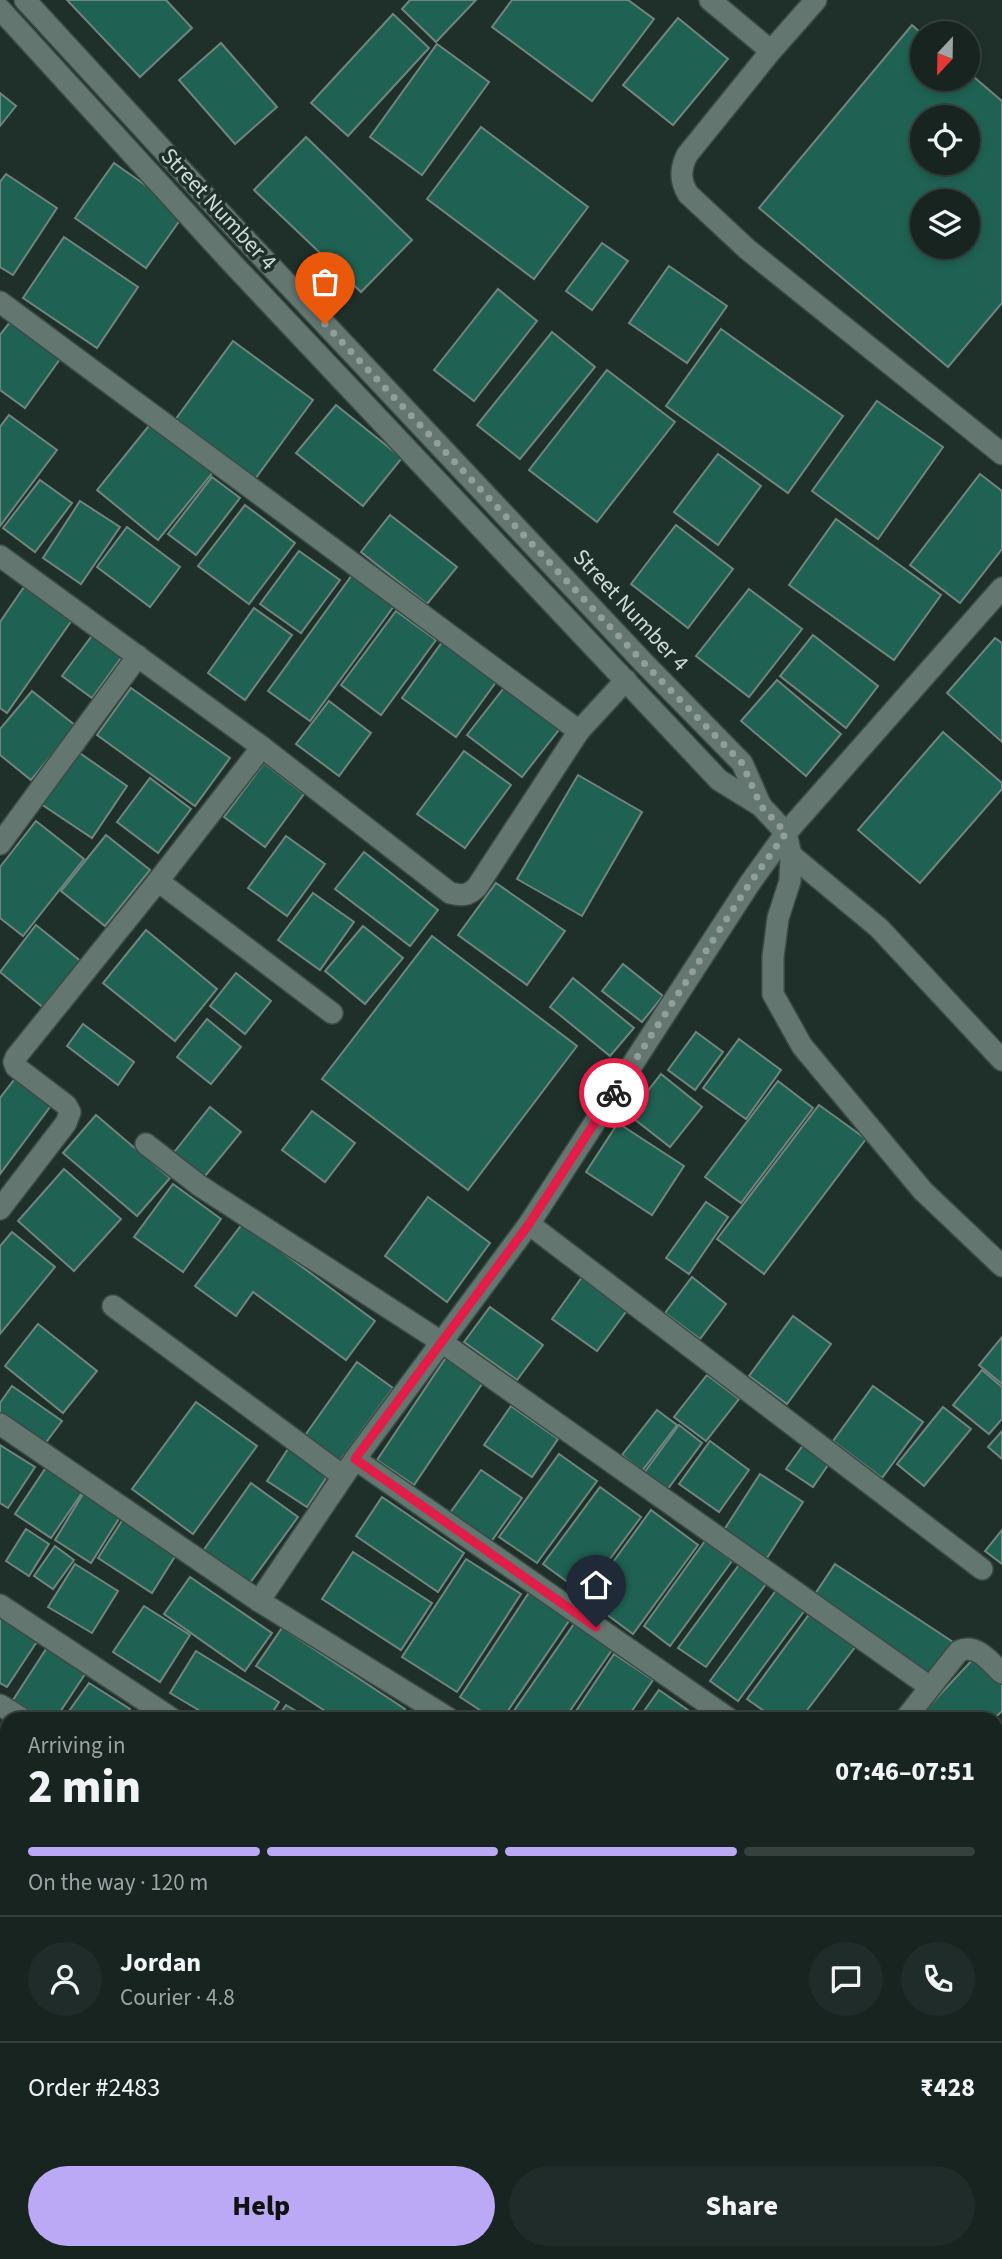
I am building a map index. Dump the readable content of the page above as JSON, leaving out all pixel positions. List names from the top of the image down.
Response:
{
  "streets": {
    "street": ["Street Number 4"]
  },
  "north": "bottom",
  "page": {
    "heading": ["2 min", "Arriving in", "07:46–07:51"],
    "panel": [
      "Jordan",
      "Courier · 4.8",
      "Order #2483",
      "₹428"
    ],
    "bar": "On the way · 120 m",
    "buttons": ["Help", "Share"]
  }
}
